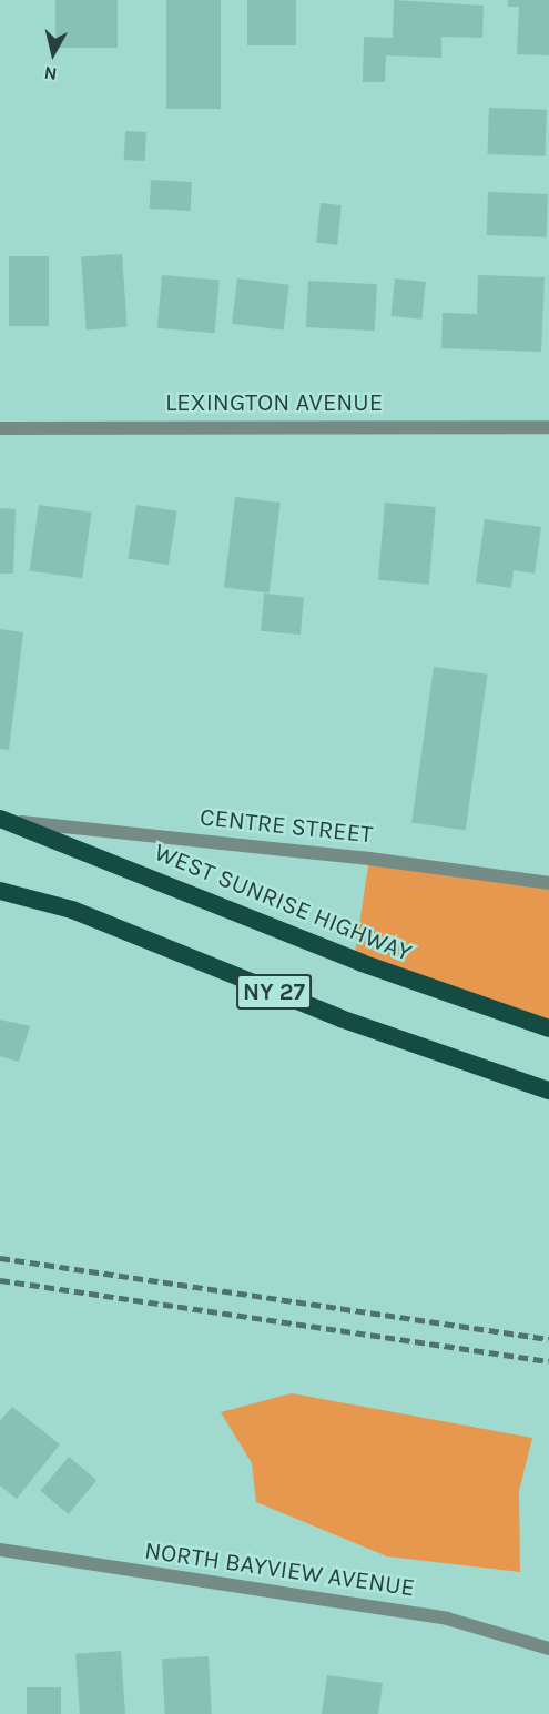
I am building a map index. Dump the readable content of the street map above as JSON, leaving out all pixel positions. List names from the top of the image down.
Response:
{
  "streets": {
    "highway": ["WEST SUNRISE HIGHWAY", "NY 27"],
    "street": ["LEXINGTON AVENUE", "CENTRE STREET", "NORTH BAYVIEW AVENUE"]
  },
  "crossings": [
    ["CENTRE STREET", "WEST SUNRISE HIGHWAY"]
  ],
  "north": "bottom"
}
